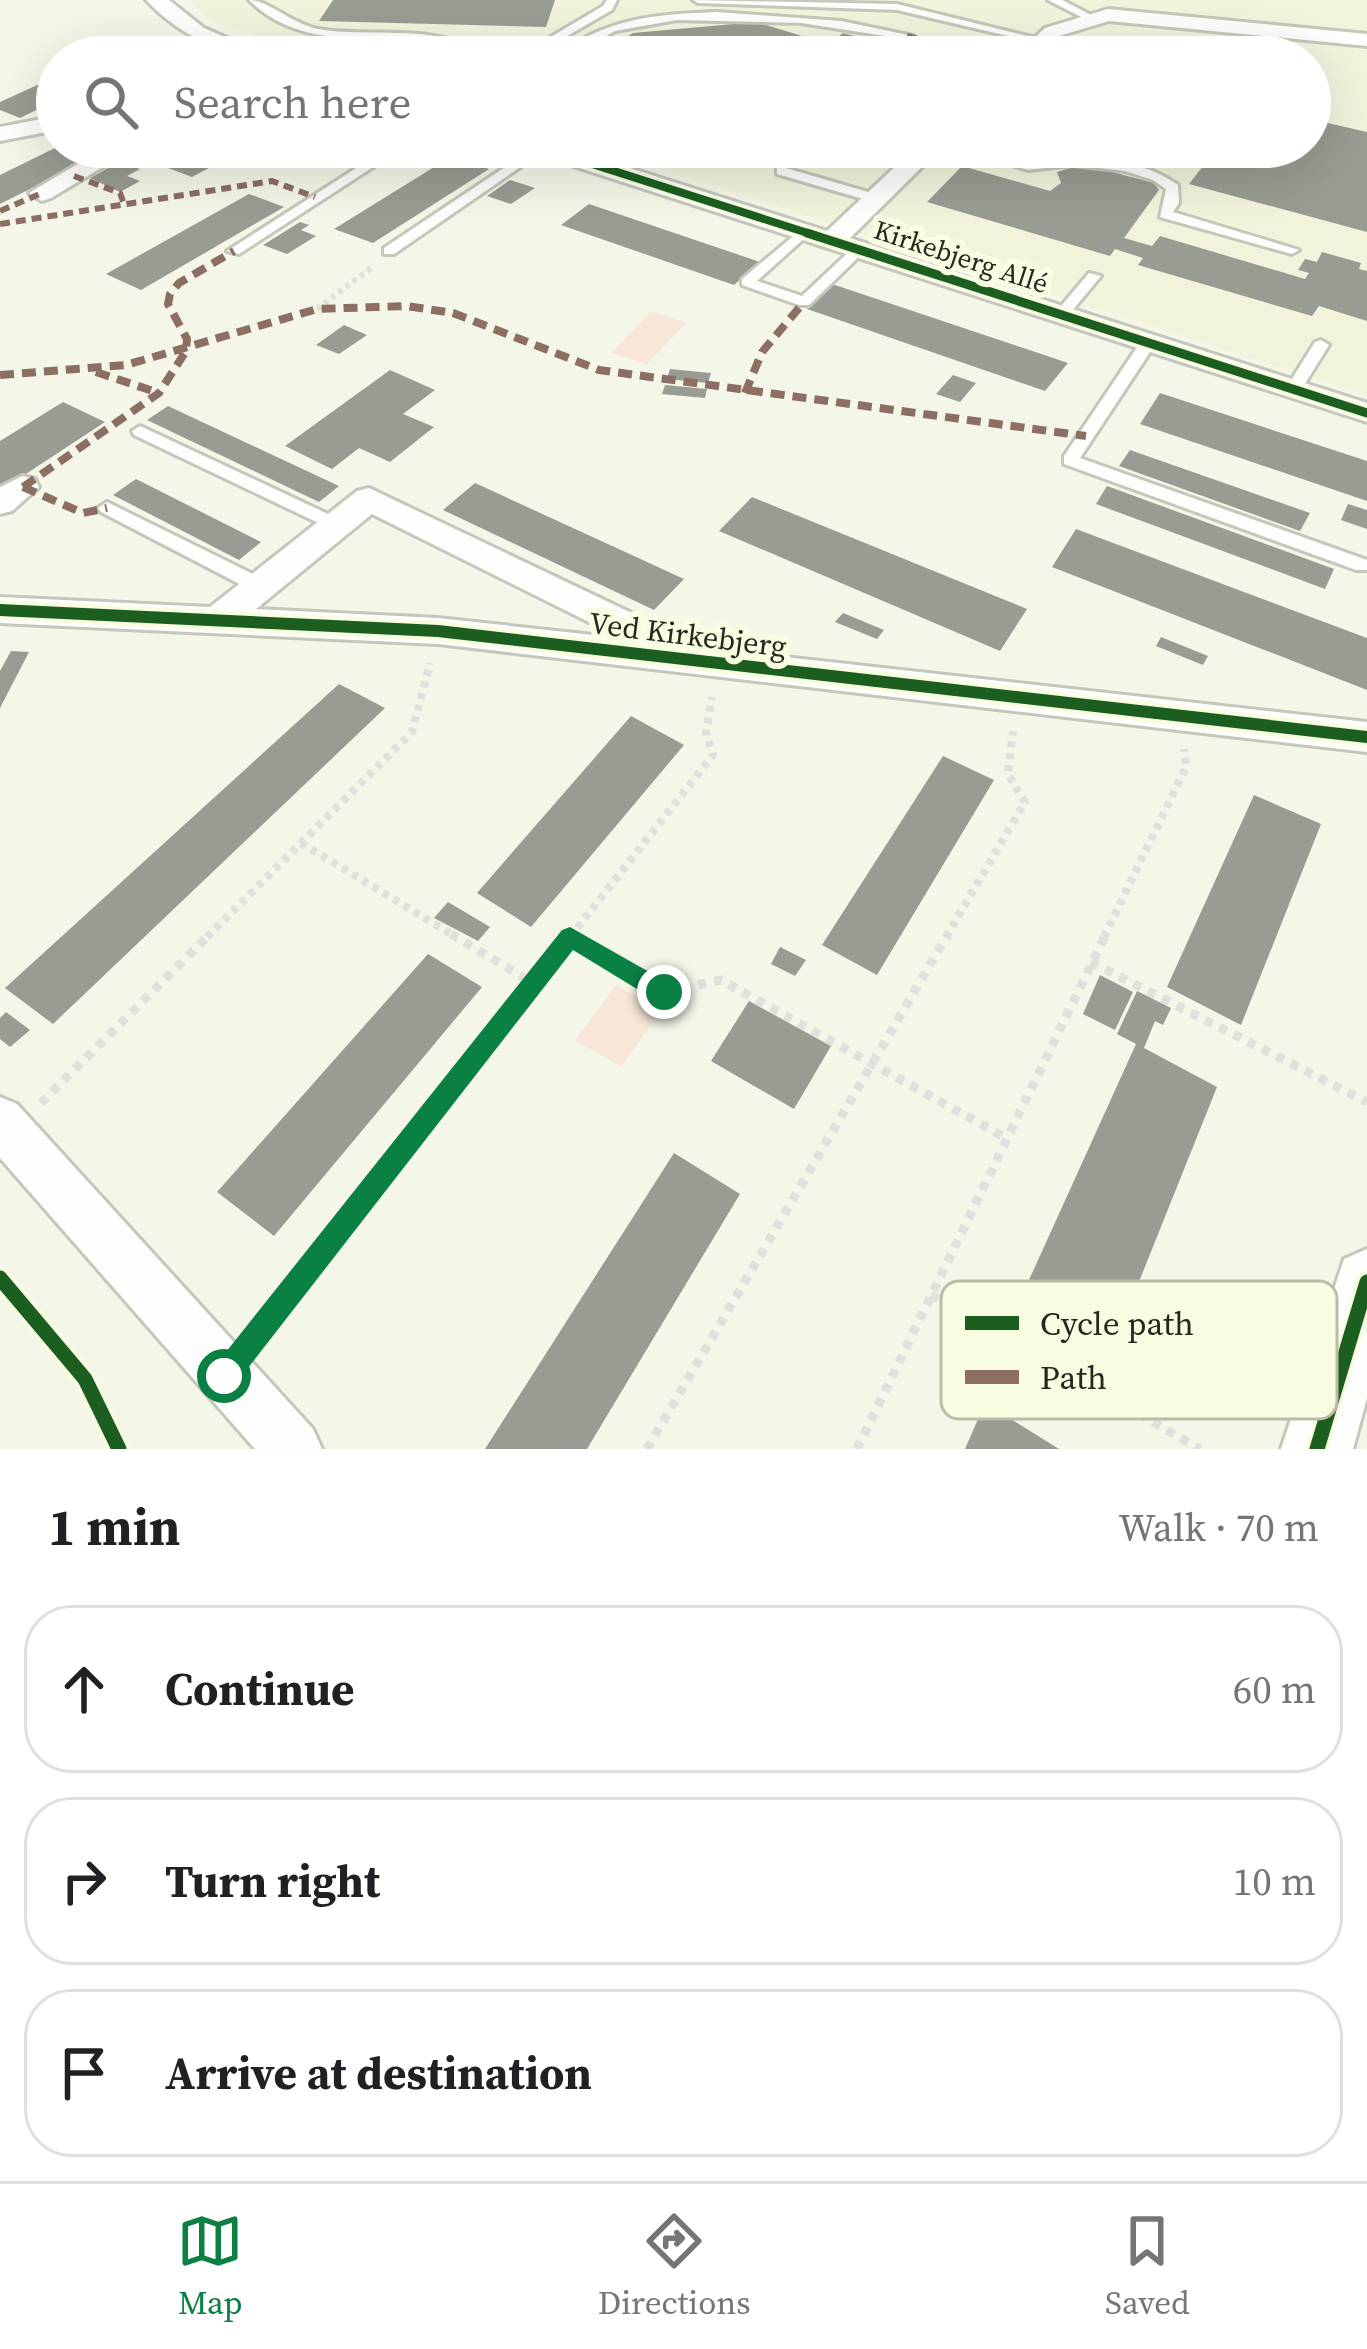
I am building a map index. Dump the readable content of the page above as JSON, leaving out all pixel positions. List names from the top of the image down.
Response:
{
  "streets": {
    "street": ["Kirkebjerg Allé", "Ved Kirkebjerg"]
  },
  "legend": ["Cycle path", "Path"],
  "page": {
    "search": "Search here",
    "heading": ["1 min", "Walk · 70 m"],
    "list": [
      ["Continue", "60 m"],
      ["Turn right", "10 m"],
      "Arrive at destination"
    ],
    "nav": ["Map", "Directions", "Saved"]
  }
}
